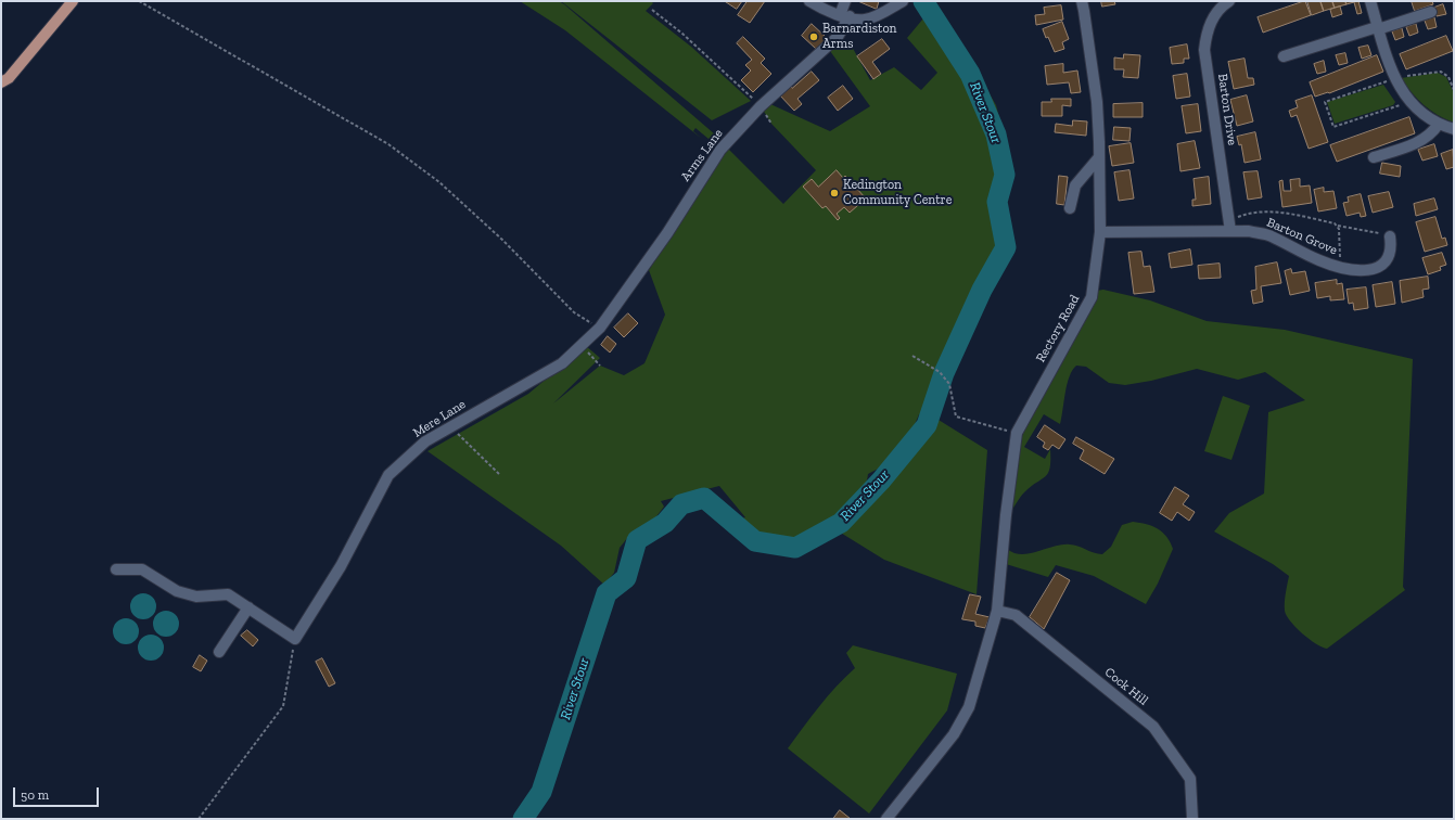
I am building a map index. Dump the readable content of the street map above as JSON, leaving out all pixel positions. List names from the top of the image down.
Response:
{
  "streets": {
    "street": [
      "Barton Drive",
      "Arms Lane",
      "Barton Grove",
      "Rectory Road",
      "Mere Lane",
      "Cock Hill"
    ]
  },
  "crossings": [
    ["Barton Drive", "Barton Grove"],
    ["Arms Lane", "Mere Lane"],
    ["Barton Grove", "Rectory Road"],
    ["Rectory Road", "Cock Hill"]
  ],
  "water": ["River Stour"],
  "places": ["Barnardiston Arms", "Kedington Community Centre"],
  "scale_bar": "50 m"
}
